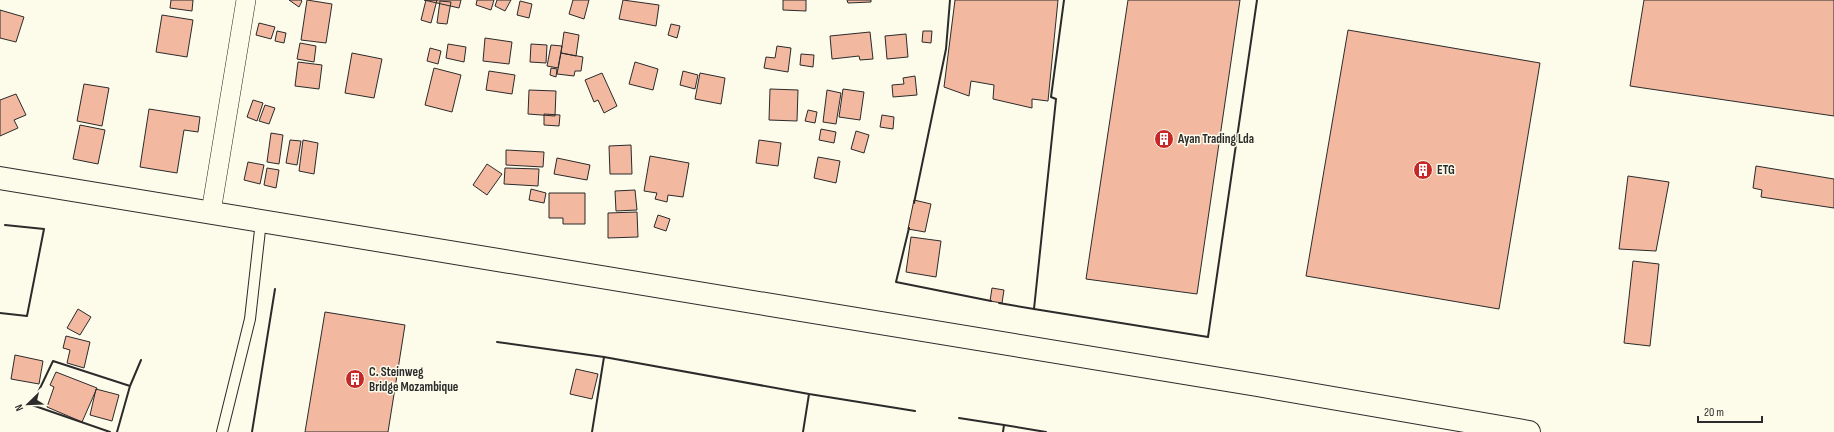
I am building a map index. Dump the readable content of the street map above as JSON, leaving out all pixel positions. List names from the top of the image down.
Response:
{
  "places": {
    "building": ["Ayan Trading Lda", "ETG", "C. Steinweg Bridge Mozambique"]
  },
  "scale_bar": "20 m",
  "north": "bottom left"
}
